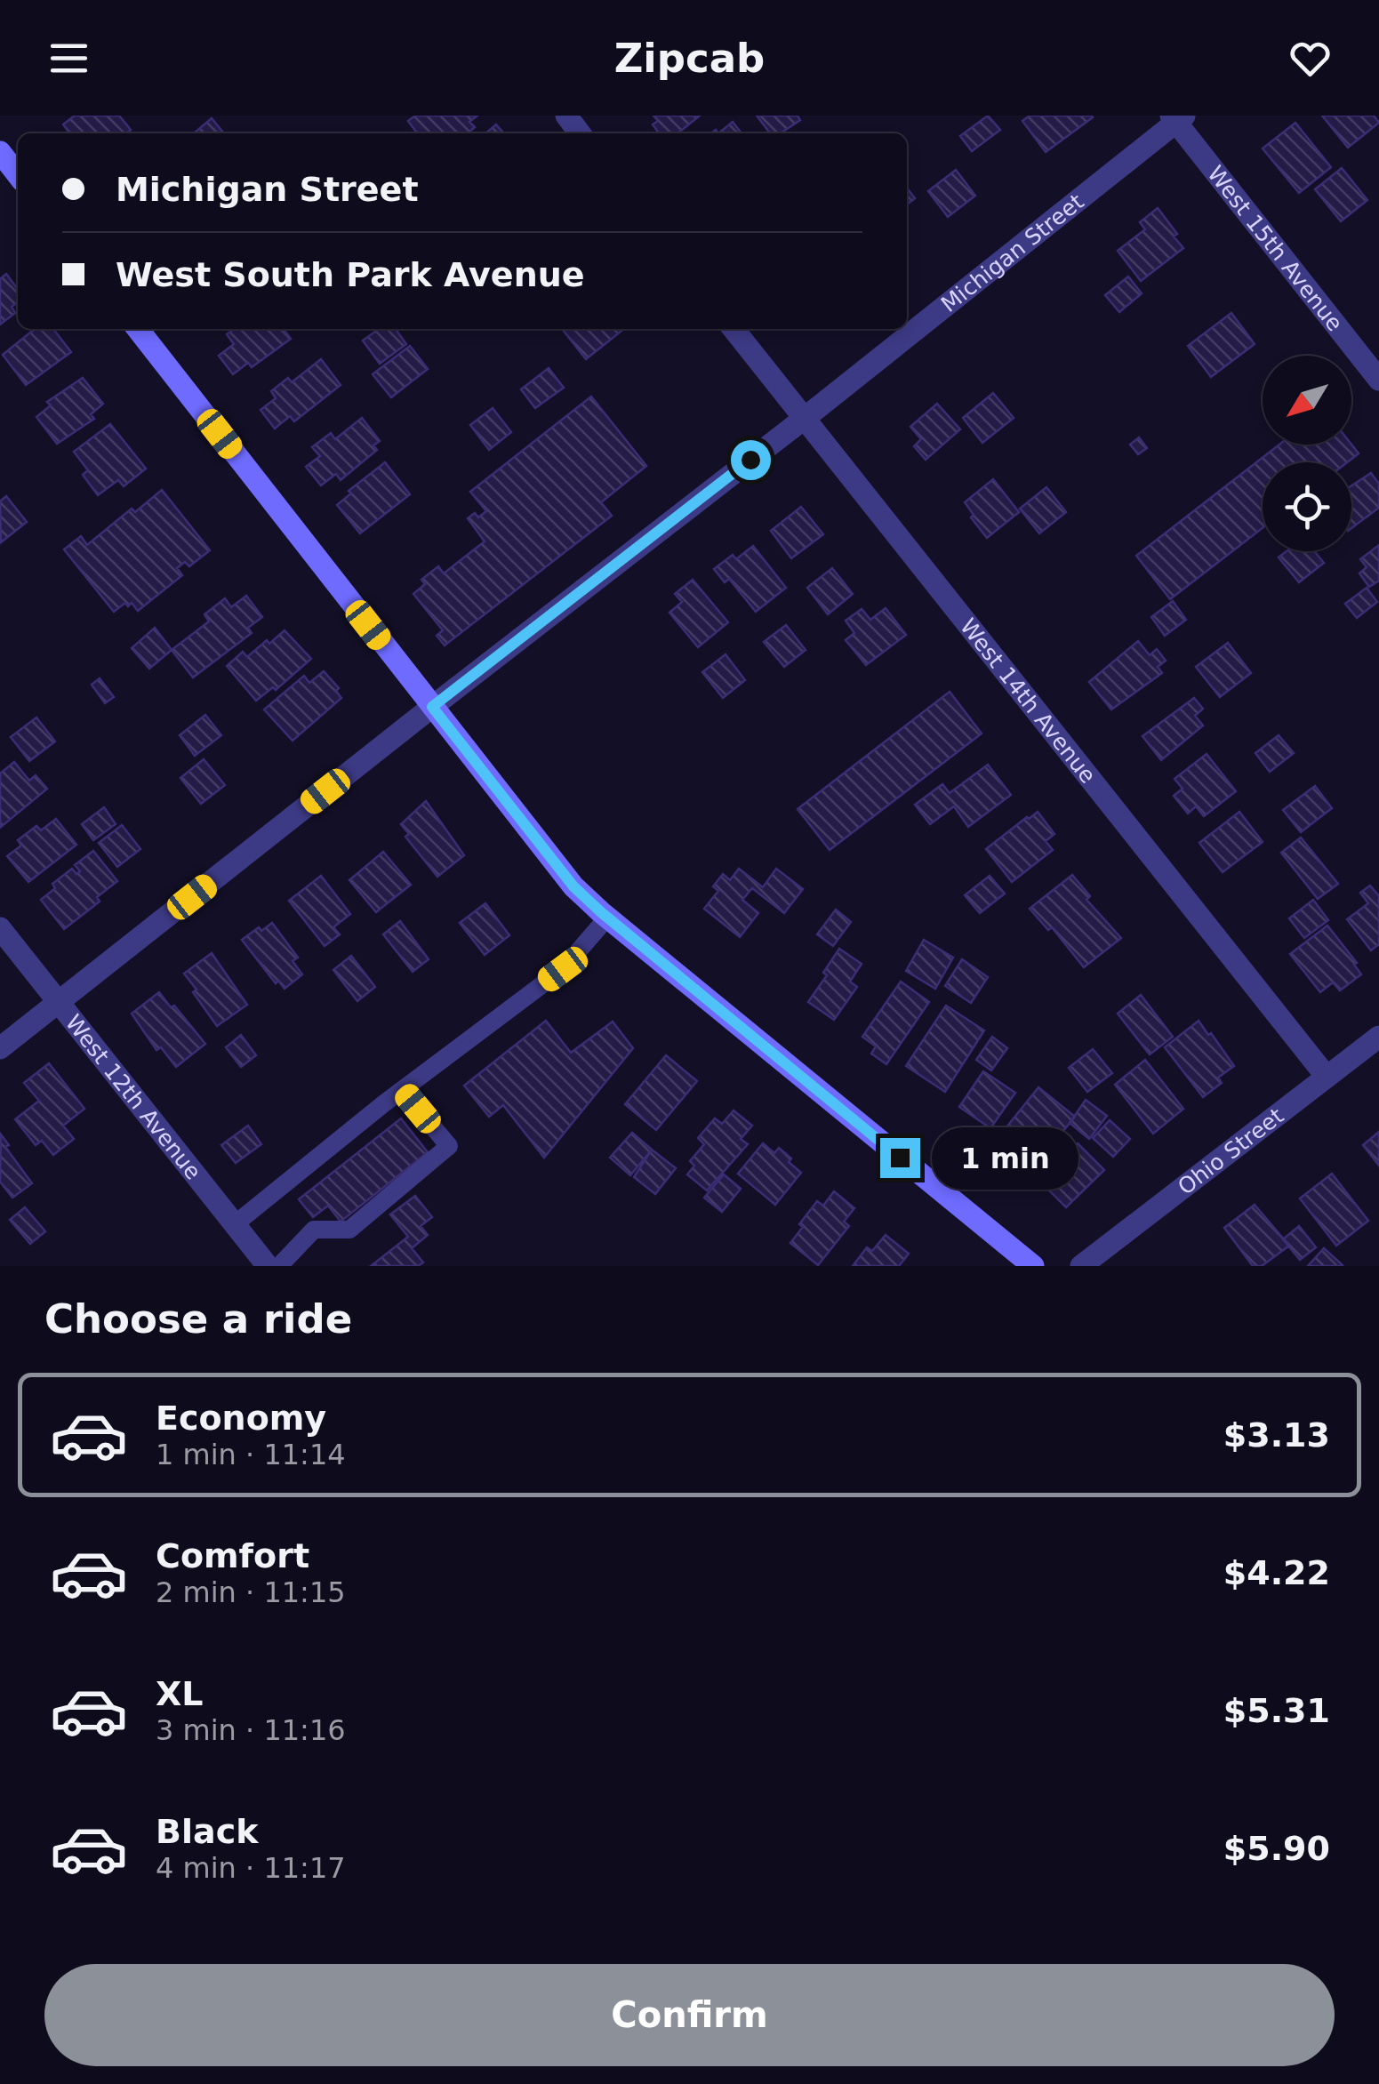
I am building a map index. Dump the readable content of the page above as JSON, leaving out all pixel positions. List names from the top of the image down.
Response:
{
  "streets": {
    "street": [
      "West 15th Avenue",
      "Michigan Street",
      "West 14th Avenue",
      "West 12th Avenue",
      "Ohio Street"
    ]
  },
  "crossings": [
    ["West 15th Avenue", "Michigan Street"],
    ["Michigan Street", "West 14th Avenue"],
    ["Michigan Street", "West 12th Avenue"],
    ["West 14th Avenue", "Ohio Street"]
  ],
  "north": "bottom left",
  "page": {
    "header": "Zipcab",
    "banner": ["Michigan Street", "West South Park Avenue"],
    "bubble": "1 min",
    "heading": "Choose a ride",
    "list": [
      {
        "name": "Economy",
        "note": "1 min · 11:14",
        "value": "$3.13"
      },
      {
        "name": "Comfort",
        "note": "2 min · 11:15",
        "value": "$4.22"
      },
      {
        "name": "XL",
        "note": "3 min · 11:16",
        "value": "$5.31"
      },
      {
        "name": "Black",
        "note": "4 min · 11:17",
        "value": "$5.90"
      }
    ],
    "buttons": "Confirm"
  }
}
